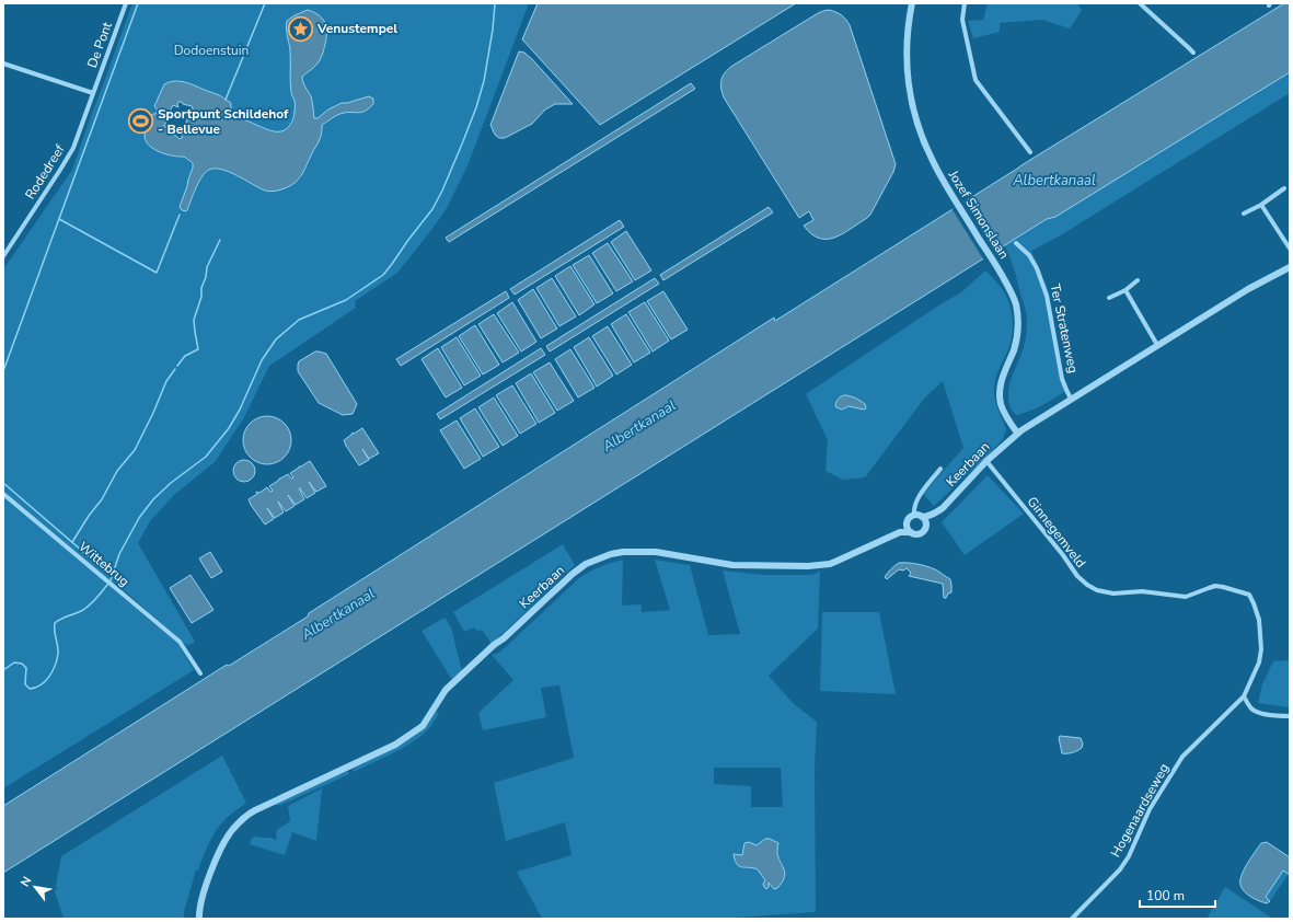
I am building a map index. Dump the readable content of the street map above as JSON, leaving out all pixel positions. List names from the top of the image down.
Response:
{
  "streets": {
    "street": [
      "De Pont",
      "Rodedreef",
      "Jozef Simonslaan",
      "Ter Stratenweg",
      "Keerbaan",
      "Ginnegemveld",
      "Wittebrug",
      "Hogenaardseweg"
    ]
  },
  "crossings": [
    ["De Pont", "Rodedreef"],
    ["Jozef Simonslaan", "Ter Stratenweg"],
    ["Jozef Simonslaan", "Keerbaan"],
    ["Ter Stratenweg", "Keerbaan"],
    ["Keerbaan", "Ginnegemveld"],
    ["Ginnegemveld", "Hogenaardseweg"]
  ],
  "water": ["Albertkanaal"],
  "parks": ["Dodoenstuin"],
  "places": {
    "place": ["Venustempel"],
    "sports": ["Sportpunt Schildehof - Bellevue"]
  },
  "scale_bar": "100 m",
  "north": "top left"
}
